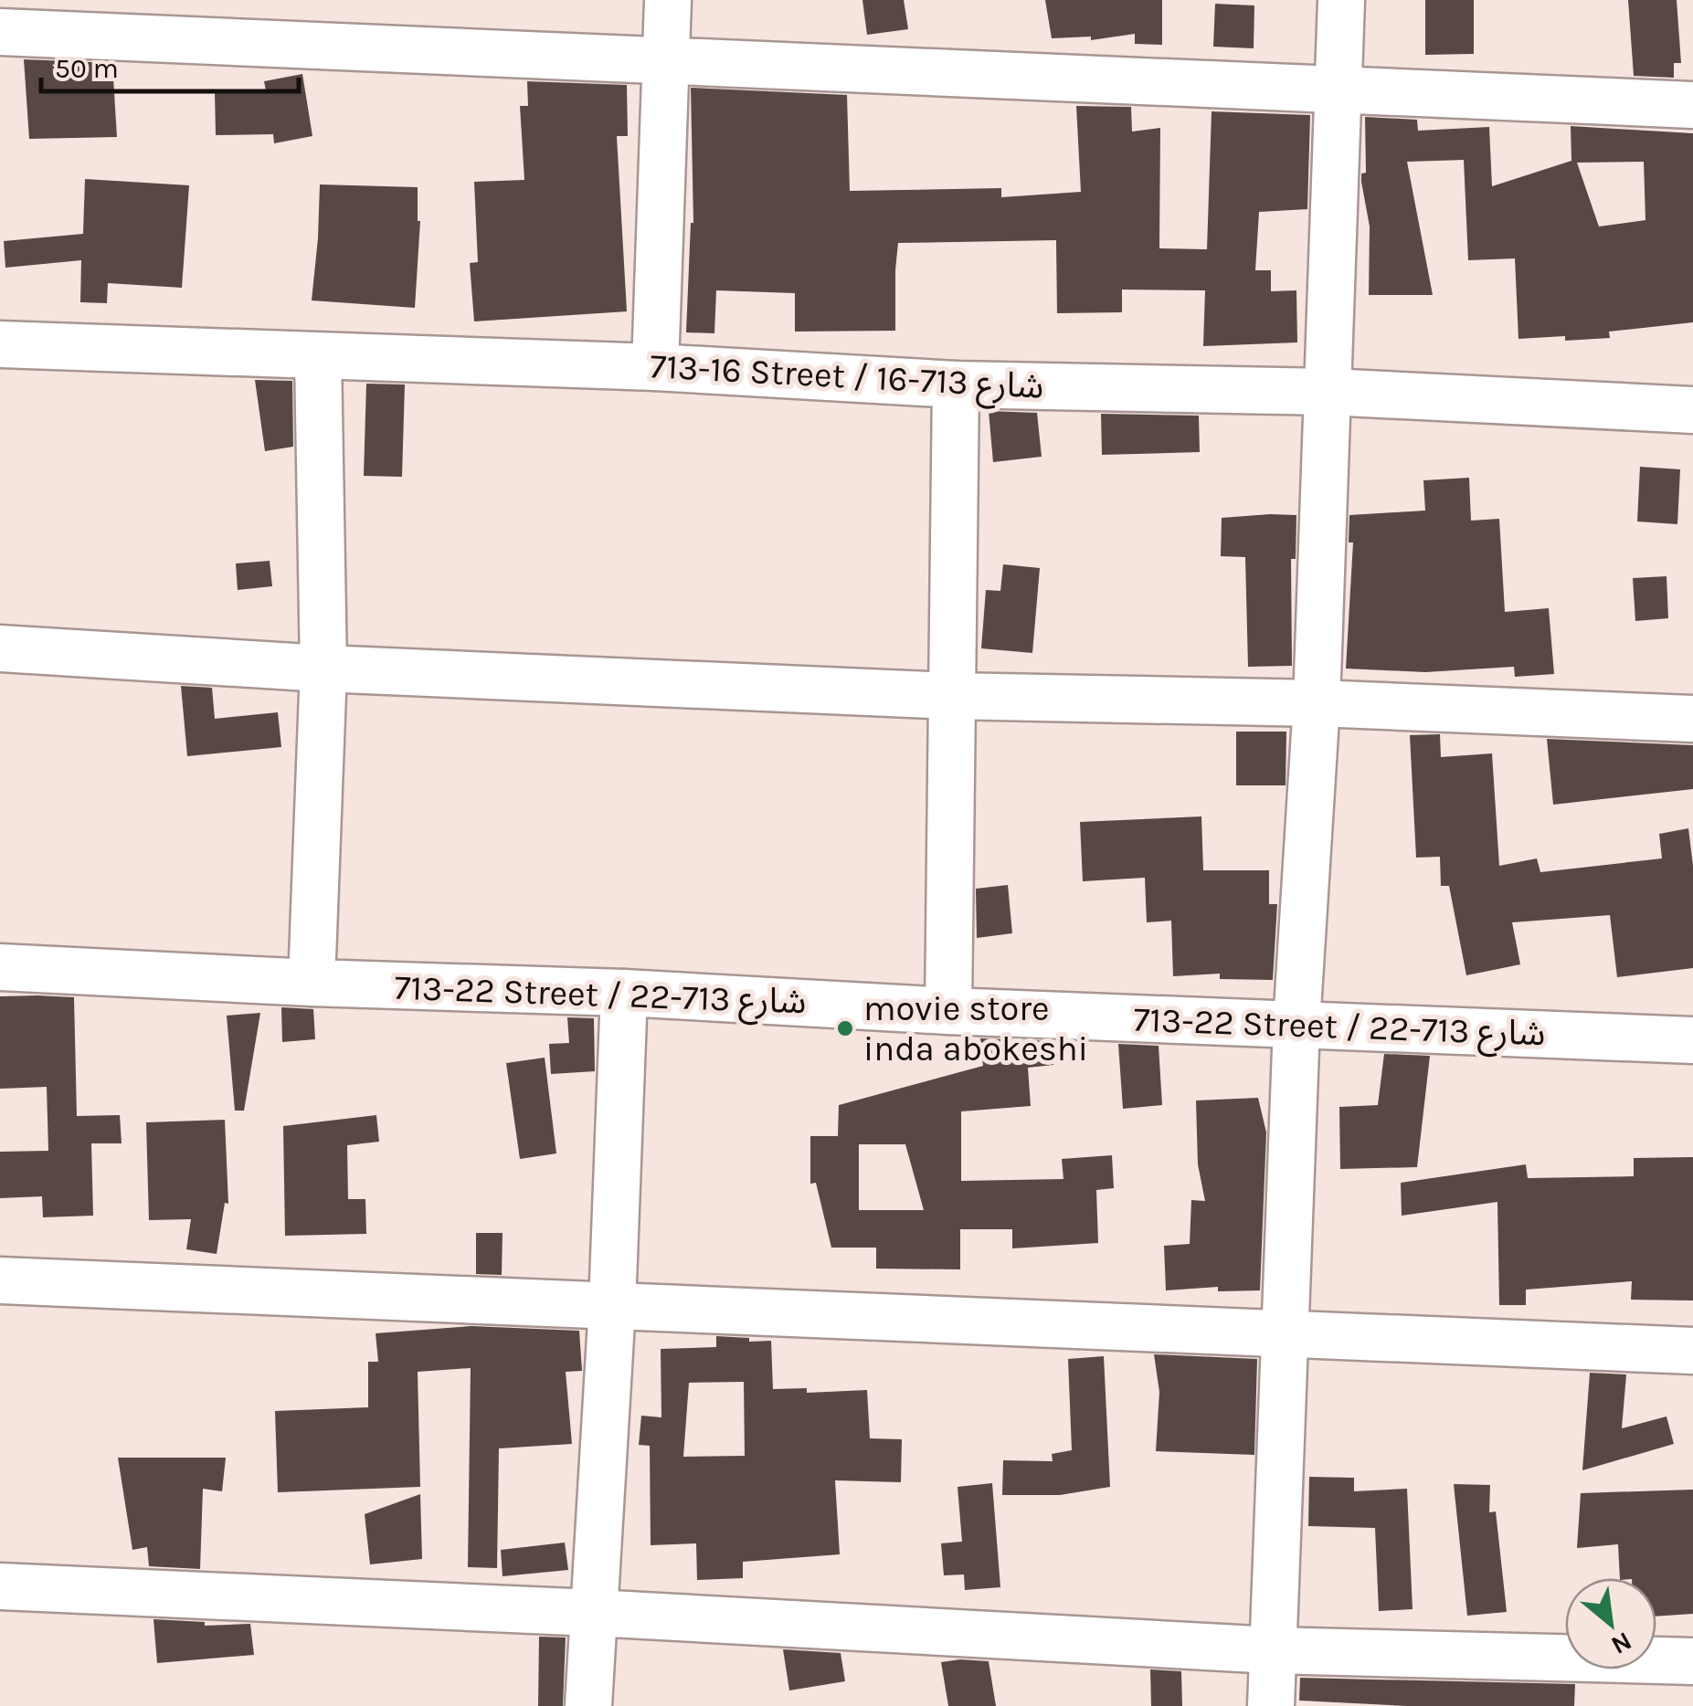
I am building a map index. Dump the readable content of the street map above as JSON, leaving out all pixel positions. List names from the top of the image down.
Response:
{
  "streets": {
    "street": ["713-16 Street / شارع 713-16", "713-22 Street / شارع 713-22"]
  },
  "places": ["movie store inda abokeshi"],
  "scale_bar": "50 m",
  "north": "bottom right"
}
